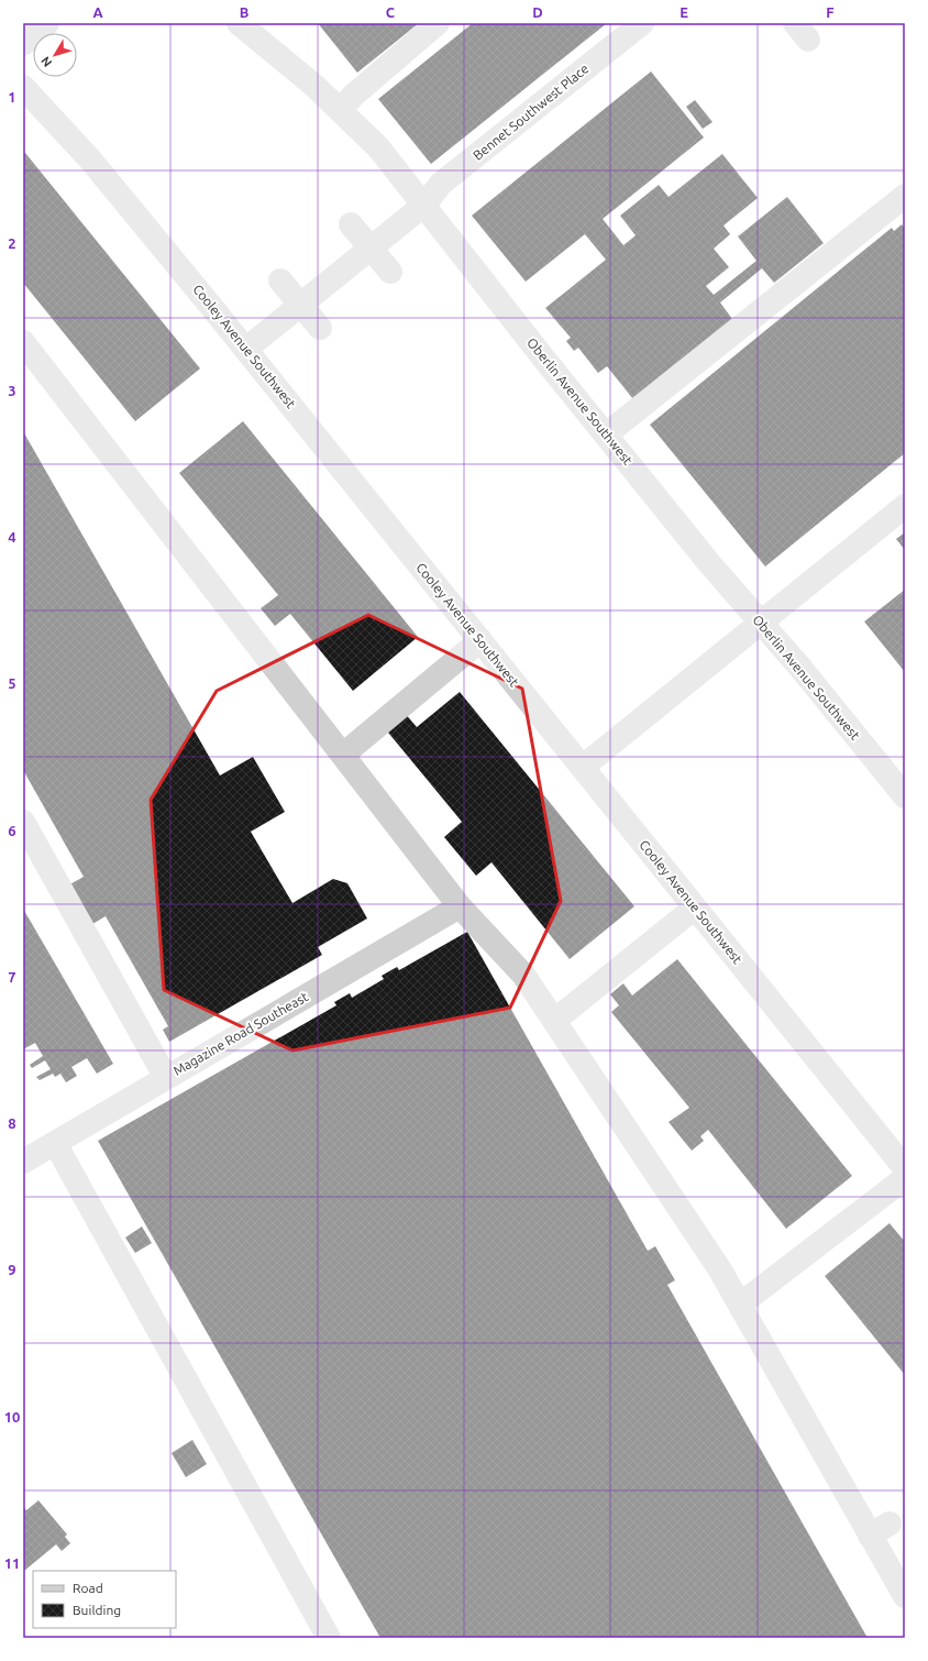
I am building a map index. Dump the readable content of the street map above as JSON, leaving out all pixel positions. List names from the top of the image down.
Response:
{
  "streets": {
    "lane": [
      "Bennet Southwest Place",
      "Cooley Avenue Southwest",
      "Oberlin Avenue Southwest",
      "Magazine Road Southeast"
    ]
  },
  "crossings": [
    ["Bennet Southwest Place", "Cooley Avenue Southwest"],
    ["Bennet Southwest Place", "Oberlin Avenue Southwest"]
  ],
  "legend": ["Road", "Building"],
  "north": "bottom left",
  "grid": {
    "columns": [
      "A",
      "B",
      "C",
      "D",
      "E",
      "F"
    ],
    "rows": [
      "1",
      "2",
      "3",
      "4",
      "5",
      "6",
      "7",
      "8",
      "9",
      "10",
      "11"
    ]
  }
}
